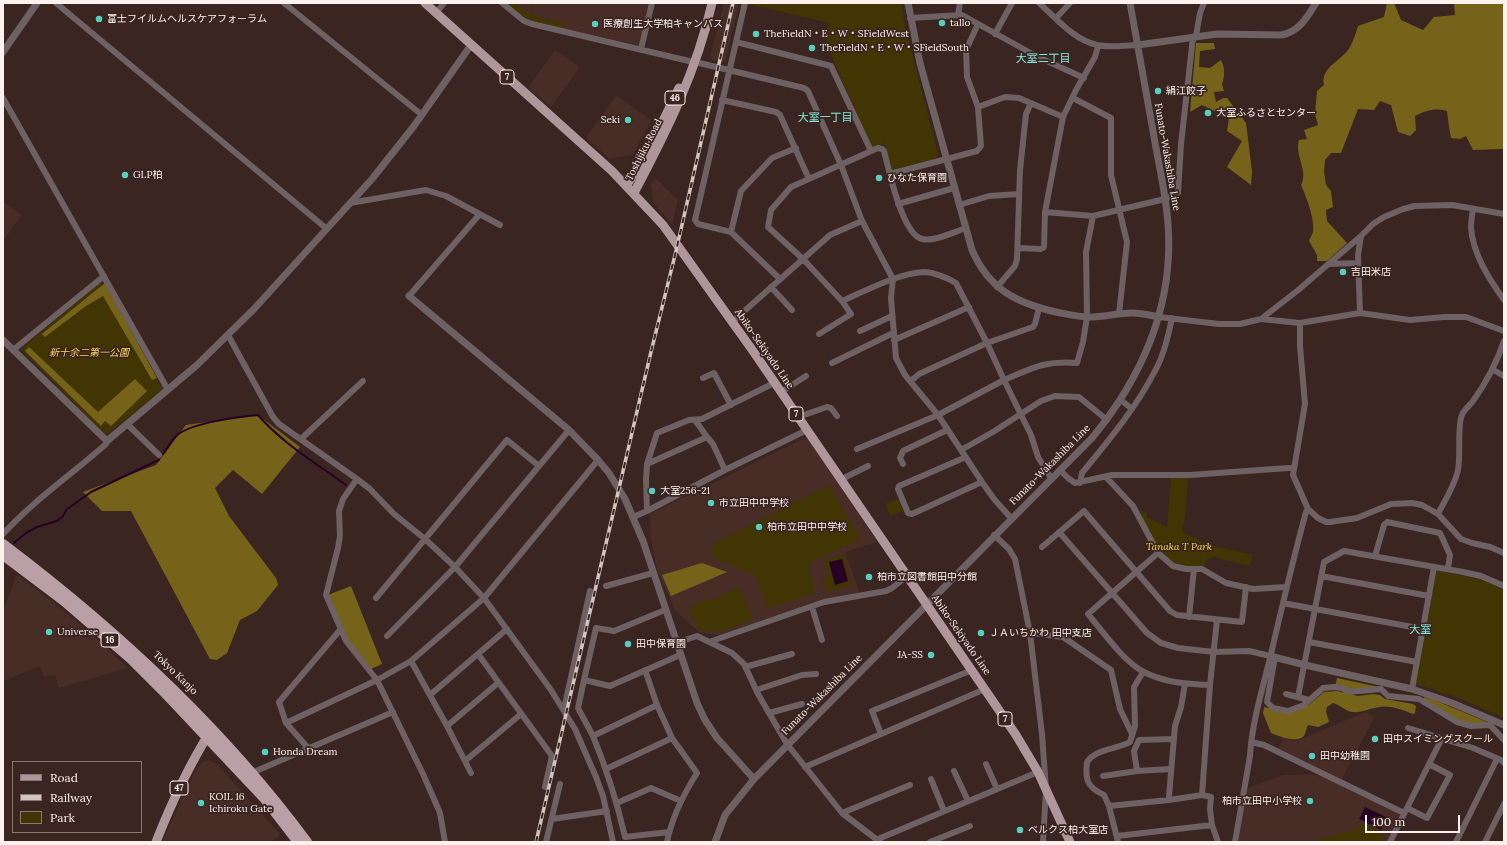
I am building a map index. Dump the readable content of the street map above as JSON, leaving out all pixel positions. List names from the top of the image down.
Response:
{
  "streets": {
    "highway": ["16", "Tokyo Kanjo"],
    "main road": [
      "7",
      "46",
      "Toshijiku Road",
      "Abiko-Sekiyado Line",
      "47"
    ],
    "street": ["Funato-Wakashiba Line"]
  },
  "crossings": [
    ["Toshijiku Road", "Abiko-Sekiyado Line"],
    ["Funato-Wakashiba Line", "Abiko-Sekiyado Line"],
    ["Tokyo Kanjo", "47"]
  ],
  "districts": ["大室二丁目", "大室一丁目", "大室"],
  "parks": ["新十余二第一公園", "Tanaka T Park"],
  "places": [
    "富士フイルムヘルスケアフォーラム",
    "tallo",
    "医療創生大学柏キャンパス",
    "TheFieldN・E・W・SFieldWest",
    "TheFieldN・E・W・SFieldSouth",
    "絹江餃子",
    "大室ふるさとセンター",
    "Seki",
    "GLP柏",
    "ひなた保育園",
    "吉田米店",
    "大室256-21",
    "市立田中中学校",
    "柏市立田中中学校",
    "柏市立図書館田中分館",
    "Universe",
    "ＪＡいちかわ 田中支店",
    "田中保育園",
    "JA-SS",
    "田中スイミングスクール",
    "Honda Dream",
    "田中幼稚園",
    "柏市立田中小学校",
    "KOIL 16 Ichiroku Gate",
    "ベルクス柏大室店"
  ],
  "legend": ["Road", "Railway", "Park"],
  "scale_bar": "100 m"
}
